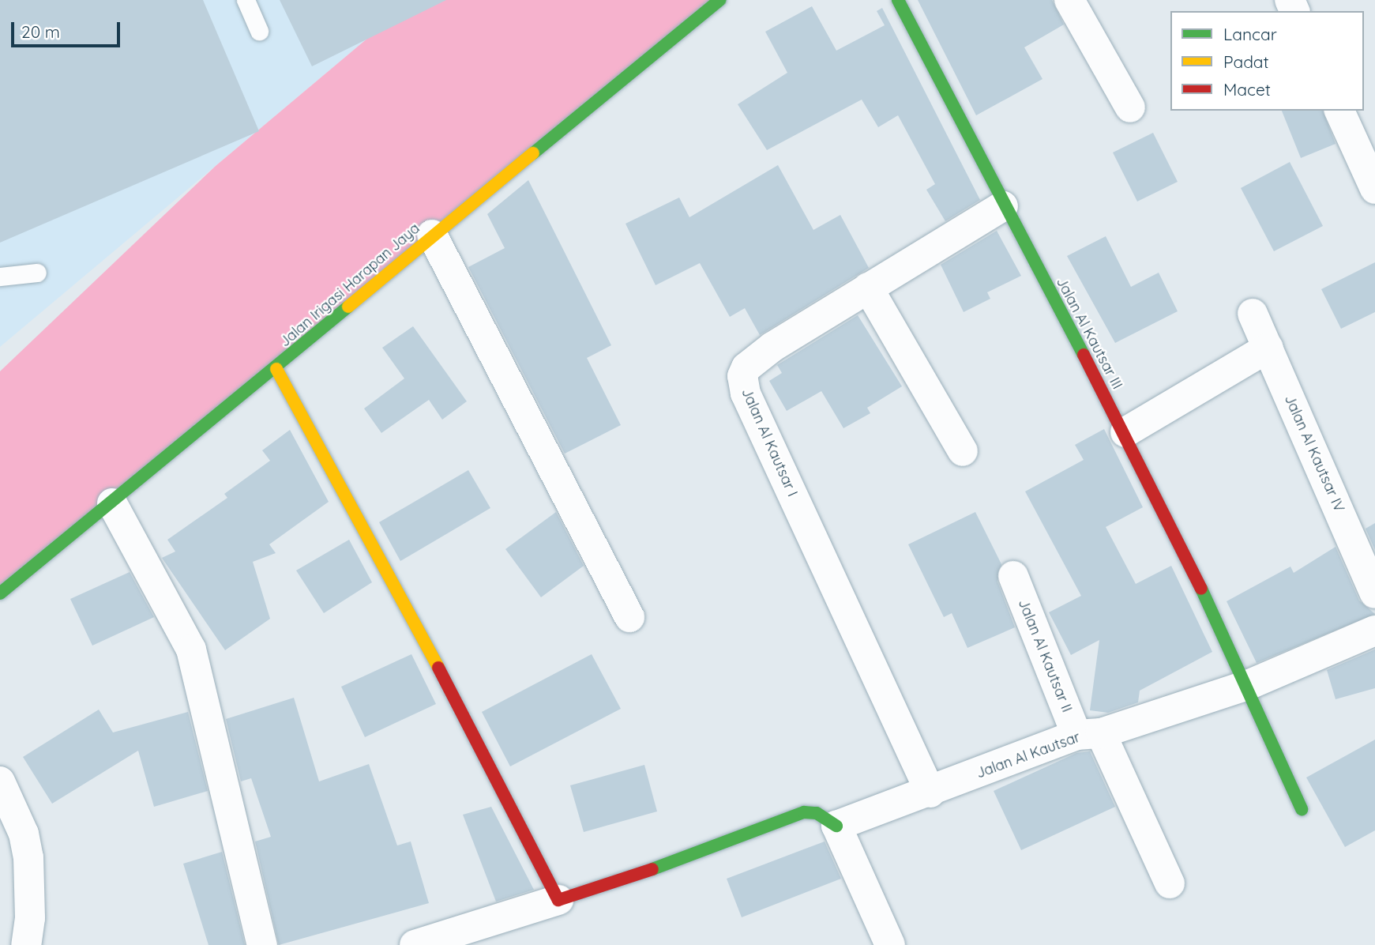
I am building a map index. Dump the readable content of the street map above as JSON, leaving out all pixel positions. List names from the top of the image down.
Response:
{
  "streets": {
    "street": [
      "Jalan Irigasi Harapan Jaya",
      "Jalan Al Kautsar III",
      "Jalan Al Kautsar I",
      "Jalan Al Kautsar IV",
      "Jalan Al Kautsar II",
      "Jalan Al Kautsar"
    ]
  },
  "crossings": [
    ["Jalan Al Kautsar III", "Jalan Al Kautsar I"],
    ["Jalan Al Kautsar III", "Jalan Al Kautsar"],
    ["Jalan Al Kautsar I", "Jalan Al Kautsar"],
    ["Jalan Al Kautsar II", "Jalan Al Kautsar"]
  ],
  "legend": ["Lancar", "Padat", "Macet"],
  "scale_bar": "20 m"
}
